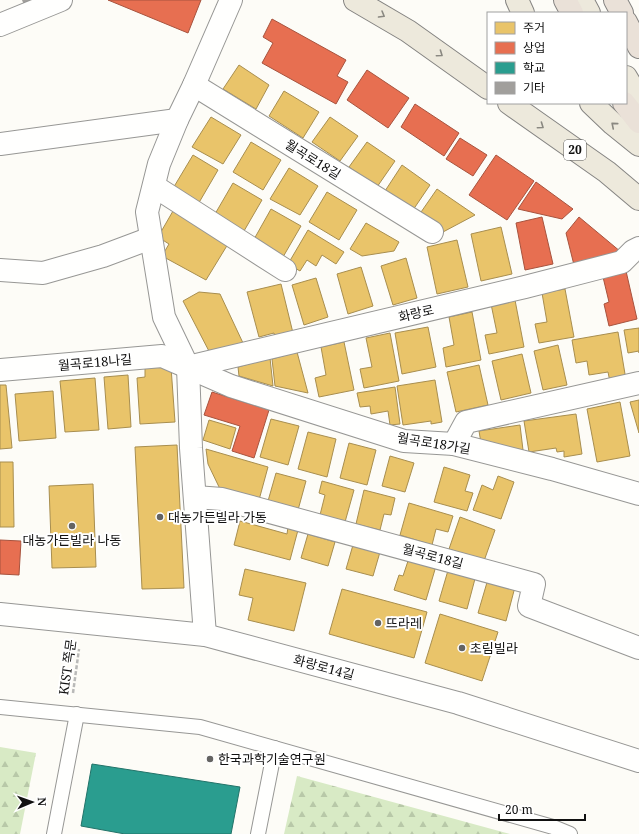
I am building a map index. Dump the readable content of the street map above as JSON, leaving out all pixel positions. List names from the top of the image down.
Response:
{
  "streets": {
    "main road": ["20"],
    "street": [
      "월곡로18길",
      "화랑로",
      "월곡로18나길",
      "월곡로18가길",
      "화랑로14길"
    ],
    "path": ["KIST 쪽문"]
  },
  "crossings": [
    ["화랑로", "월곡로18나길"],
    ["화랑로", "월곡로18가길"],
    ["월곡로18나길", "월곡로18가길"],
    ["KIST 쪽문", "화랑로14길"]
  ],
  "places": [
    "대농가든빌라 가동",
    "대농가든빌라 나동",
    "뜨라레",
    "초림빌라",
    "한국과학기술연구원"
  ],
  "legend": [
    "주거",
    "상업",
    "학교",
    "기타"
  ],
  "scale_bar": "20 m",
  "north": "right"
}
